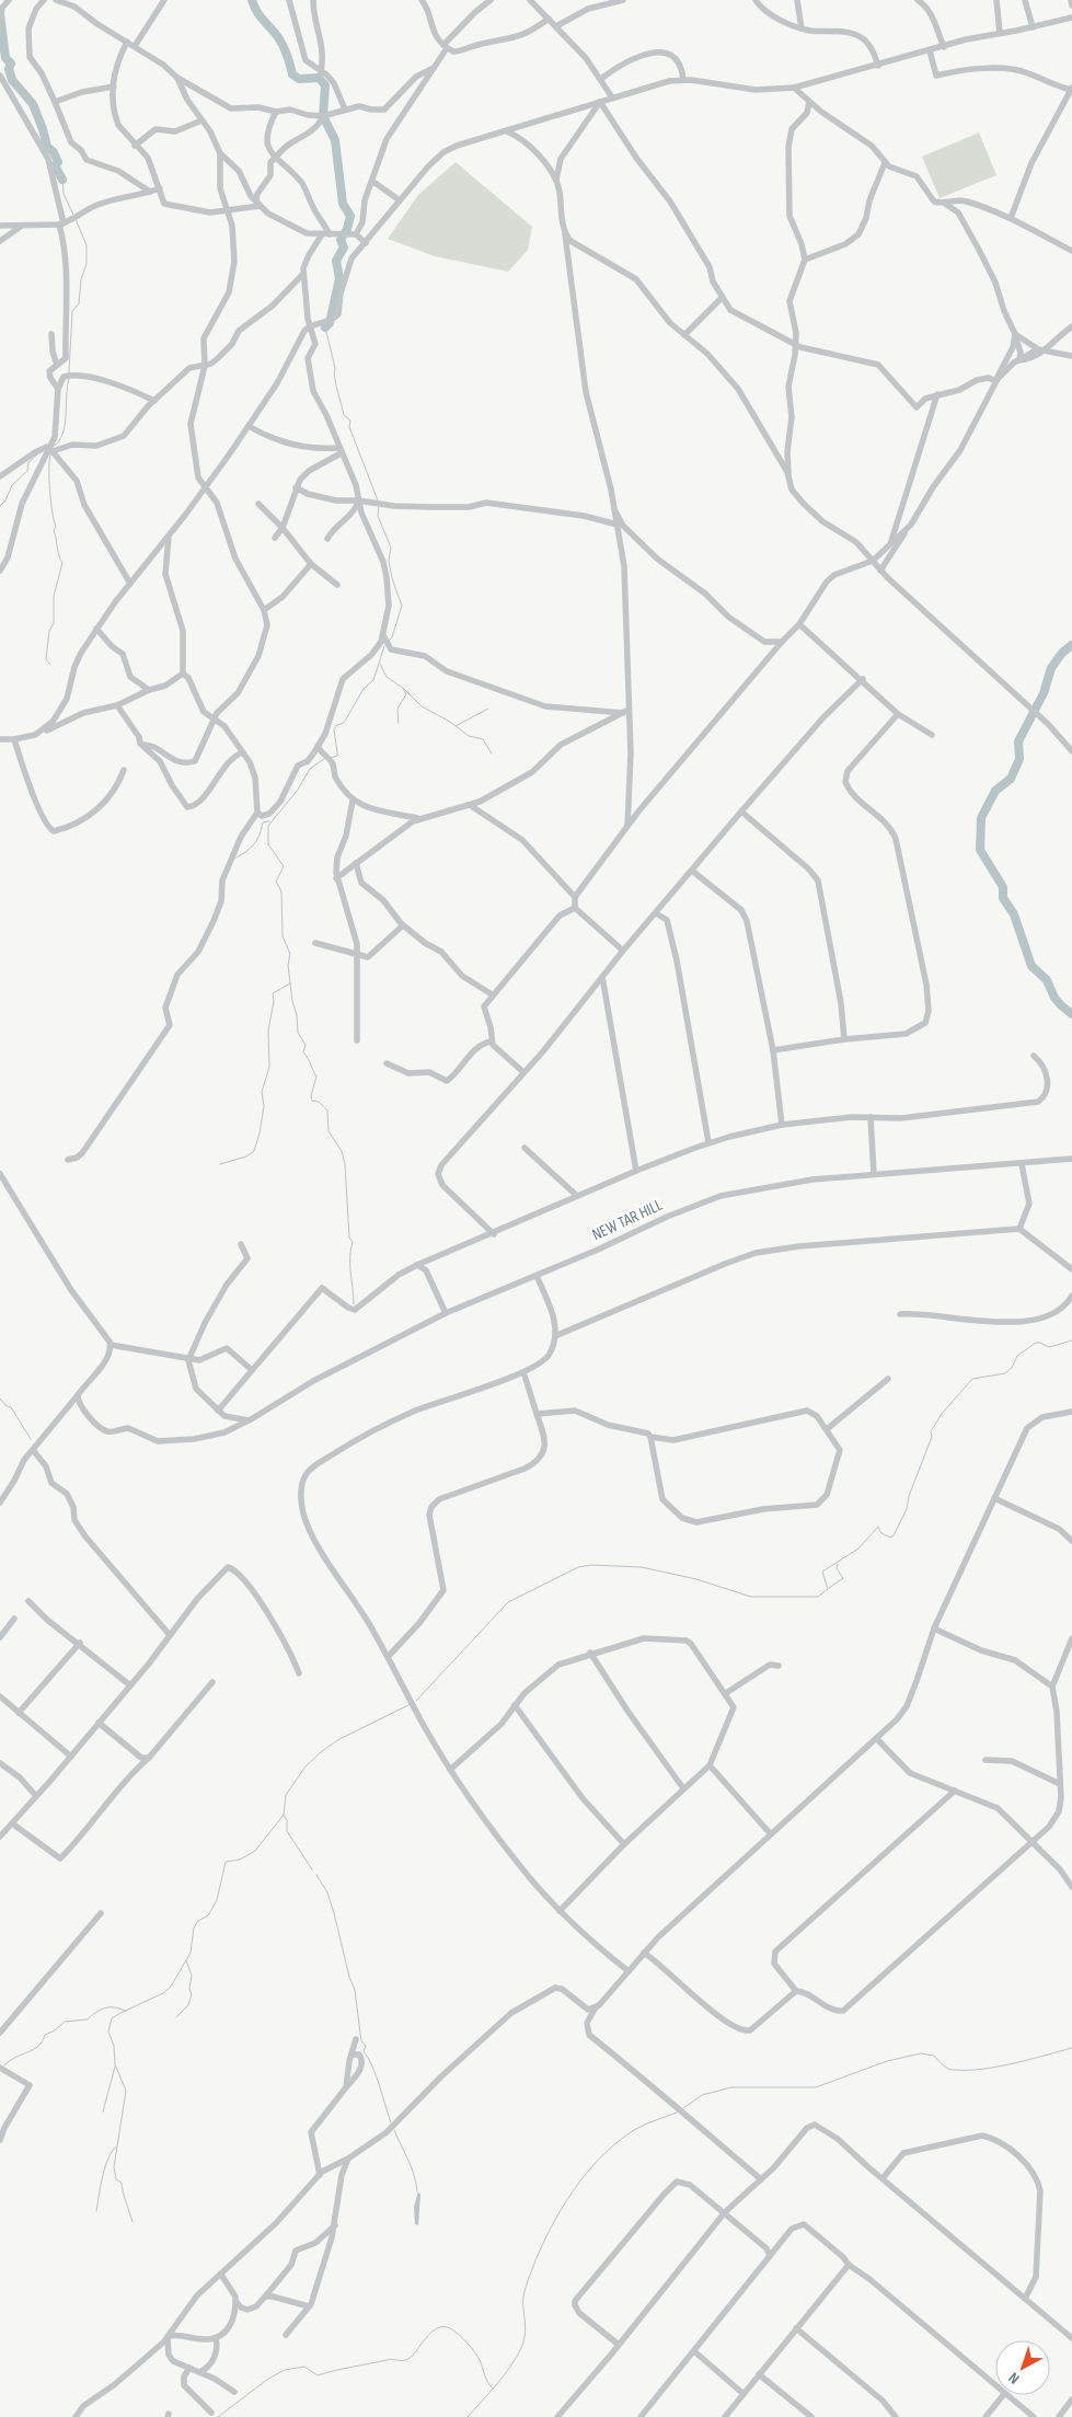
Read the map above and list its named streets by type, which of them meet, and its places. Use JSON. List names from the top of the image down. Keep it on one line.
{"streets":{"street":["NEW TAR HILL"]},"north":"bottom left"}
